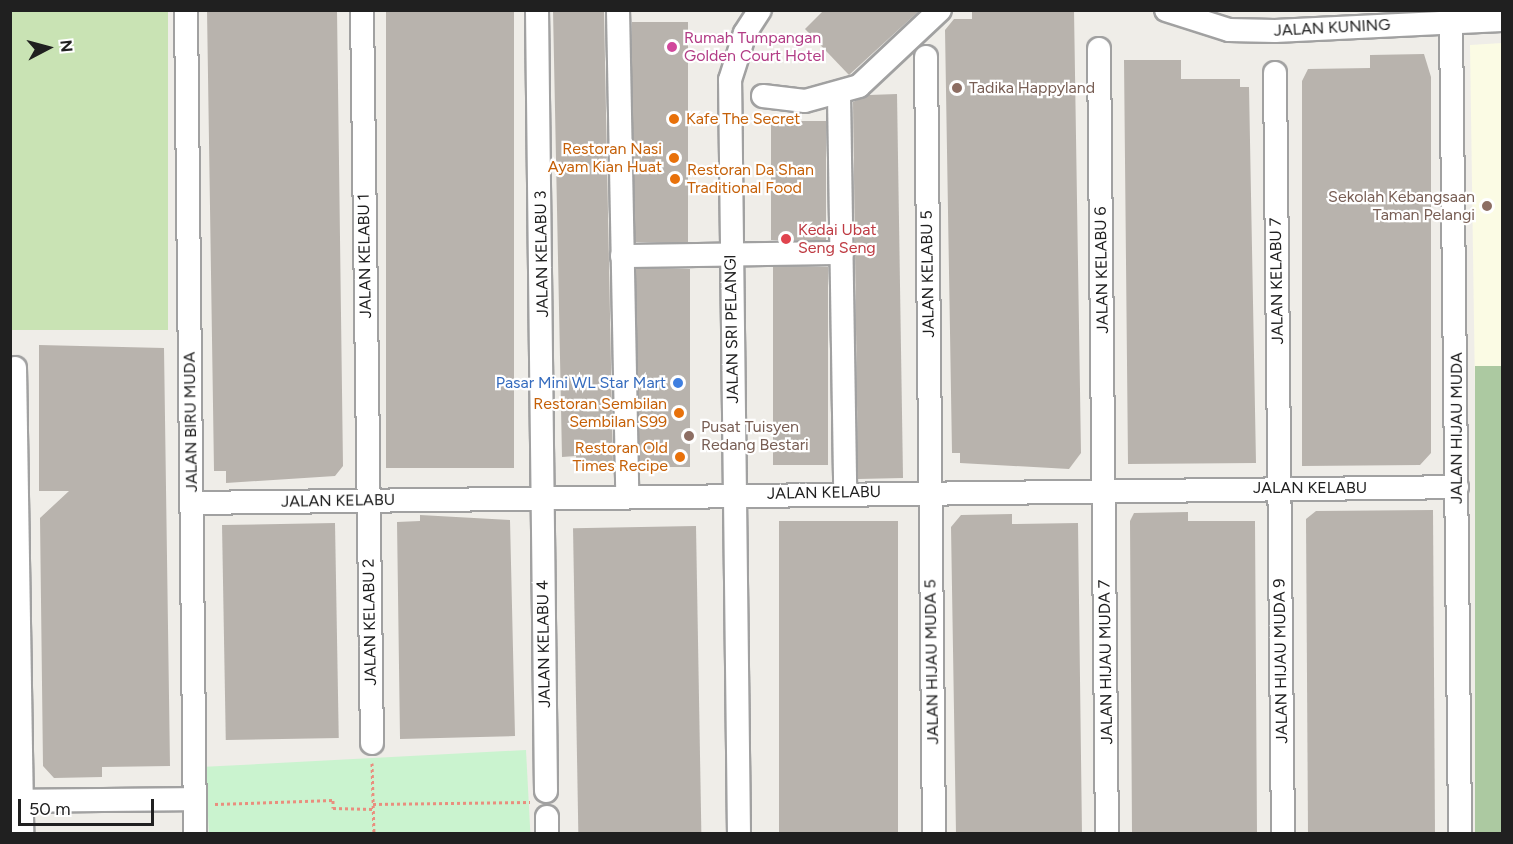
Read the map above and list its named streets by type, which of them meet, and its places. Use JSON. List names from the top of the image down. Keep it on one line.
{"streets":{"street":["JALAN KUNING","JALAN KELABU 3","JALAN KELABU 1","JALAN KELABU 6","JALAN KELABU 5","JALAN KELABU 7","JALAN SRI PELANGI","JALAN BIRU MUDA","JALAN HIJAU MUDA","JALAN KELABU","JALAN KELABU 2","JALAN KELABU 4","JALAN HIJAU MUDA 9","JALAN HIJAU MUDA 5","JALAN HIJAU MUDA 7"]},"crossings":[["JALAN KUNING","JALAN HIJAU MUDA"],["JALAN KELABU 3","JALAN KELABU"],["JALAN KELABU 3","JALAN KELABU 4"],["JALAN KELABU 1","JALAN KELABU"],["JALAN KELABU 1","JALAN KELABU 2"],["JALAN KELABU 6","JALAN KELABU"],["JALAN KELABU 6","JALAN HIJAU MUDA 7"],["JALAN KELABU 5","JALAN KELABU"],["JALAN KELABU 5","JALAN HIJAU MUDA 5"],["JALAN KELABU 7","JALAN KELABU"],["JALAN KELABU 7","JALAN HIJAU MUDA 9"],["JALAN SRI PELANGI","JALAN KELABU"],["JALAN BIRU MUDA","JALAN KELABU"],["JALAN HIJAU MUDA","JALAN KELABU"],["JALAN KELABU","JALAN KELABU 2"],["JALAN KELABU","JALAN KELABU 4"],["JALAN KELABU","JALAN HIJAU MUDA 9"],["JALAN KELABU","JALAN HIJAU MUDA 5"],["JALAN KELABU","JALAN HIJAU MUDA 7"]],"places":["Rumah Tumpangan Golden Court Hotel","Tadika Happyland","Kafe The Secret","Restoran Nasi Ayam Kian Huat","Restoran Da Shan Traditional Food","Sekolah Kebangsaan Taman Pelangi","Kedai Ubat Seng Seng","Pasar Mini WL Star Mart","Restoran Sembilan Sembilan S99","Pusat Tuisyen Redang Bestari","Restoran Old Times Recipe"],"scale_bar":"50 m","north":"right"}
